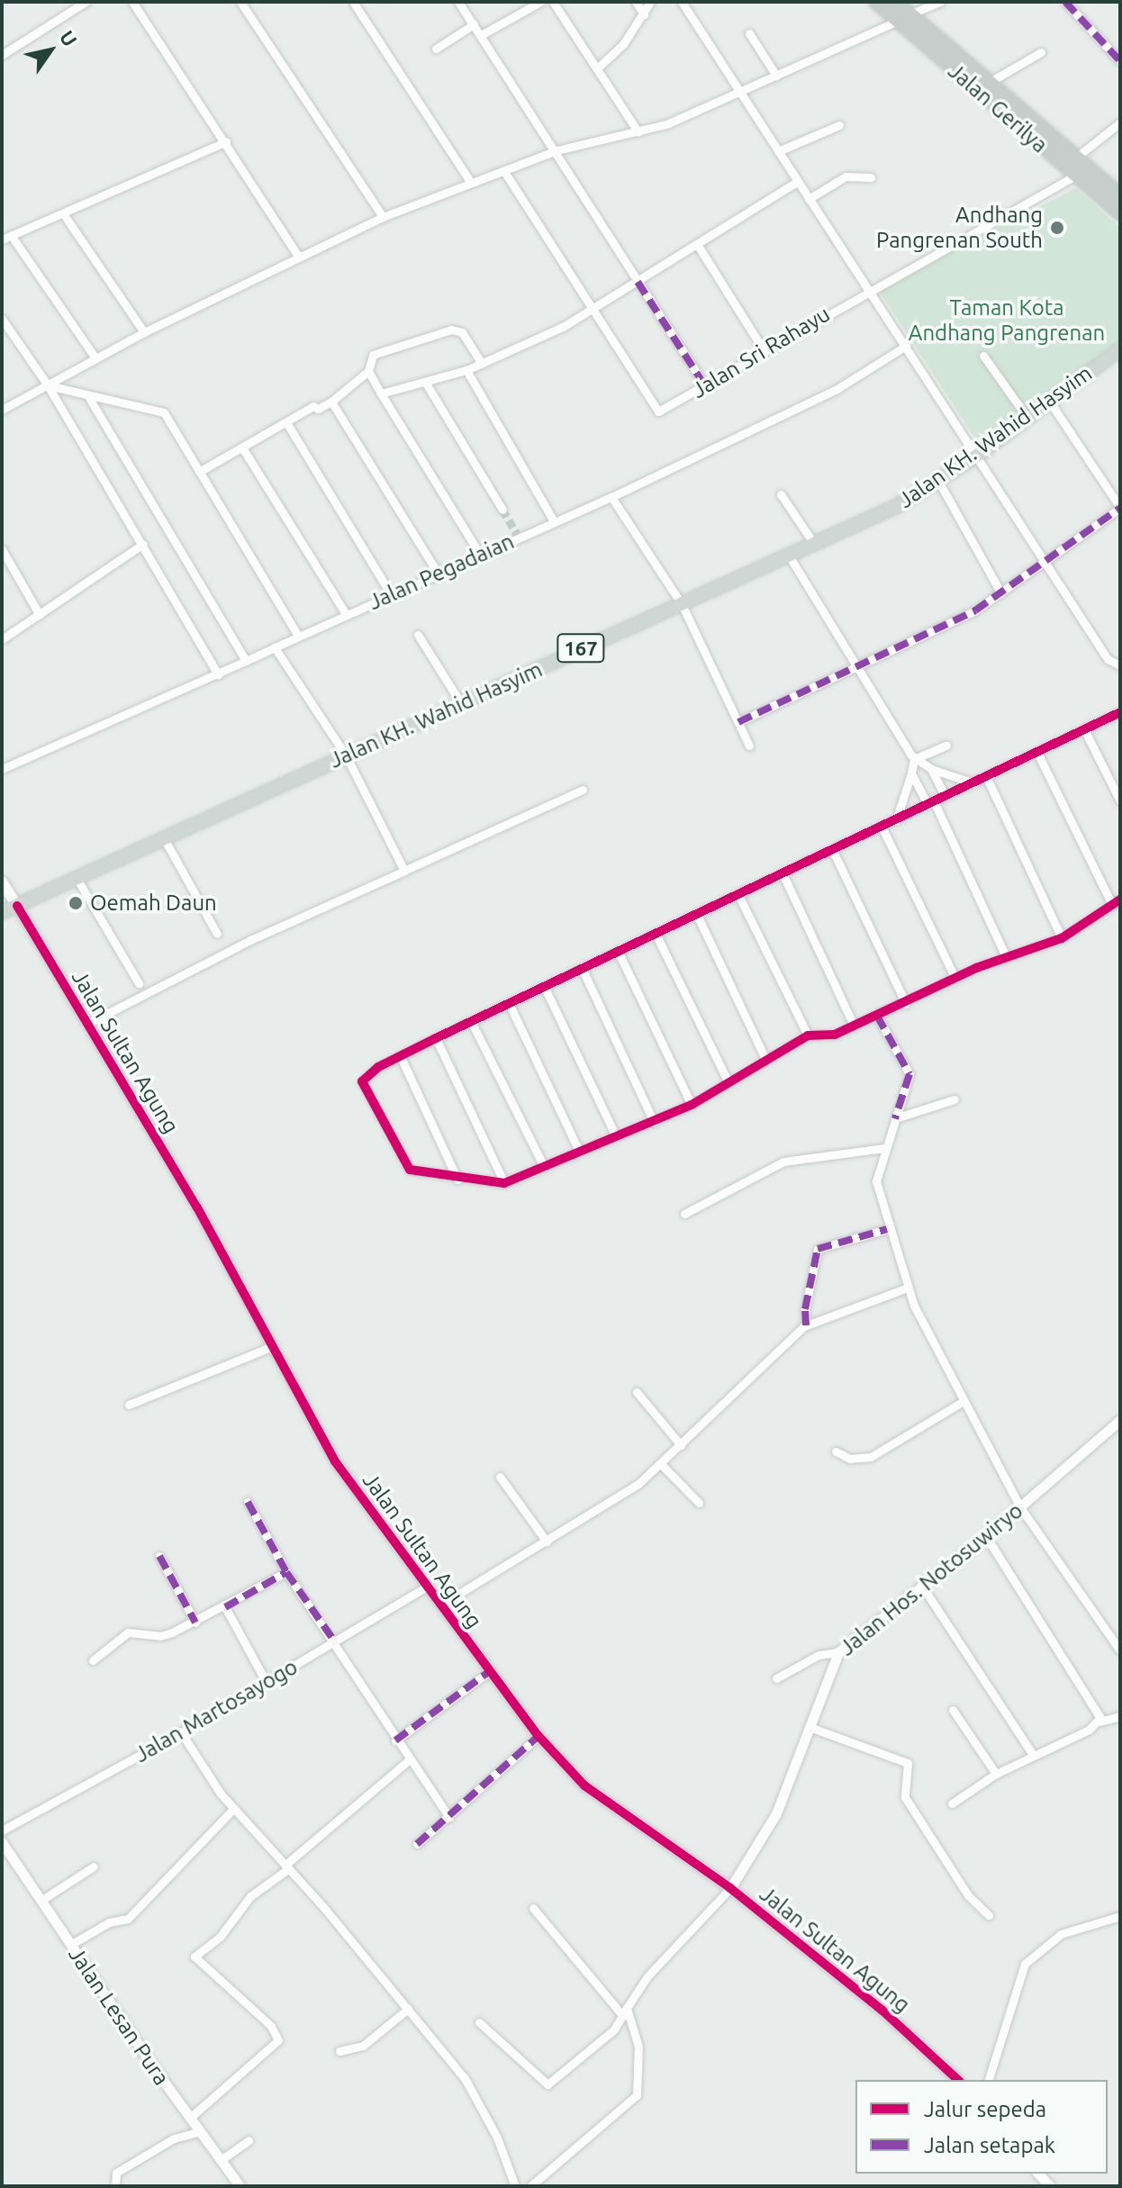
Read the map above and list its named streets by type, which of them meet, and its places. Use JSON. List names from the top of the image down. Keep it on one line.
{"streets":{"highway":["Jalan Gerilya"],"main road":["Jalan KH. Wahid Hasyim","167"],"street":["Jalan Sri Rahayu","Jalan Pegadaian","Jalan Sultan Agung","Jalan Hos. Notosuwiryo","Jalan Martosayogo","Jalan Lesan Pura"]},"crossings":[["Jalan Gerilya","Jalan Sri Rahayu"],["Jalan KH. Wahid Hasyim","Jalan Sultan Agung"],["Jalan Sultan Agung","Jalan Hos. Notosuwiryo"],["Jalan Sultan Agung","Jalan Martosayogo"]],"parks":["Taman Kota Andhang Pangrenan"],"places":["Andhang Pangrenan South","Oemah Daun"],"legend":["Jalur sepeda","Jalan setapak"],"north":"top right"}
